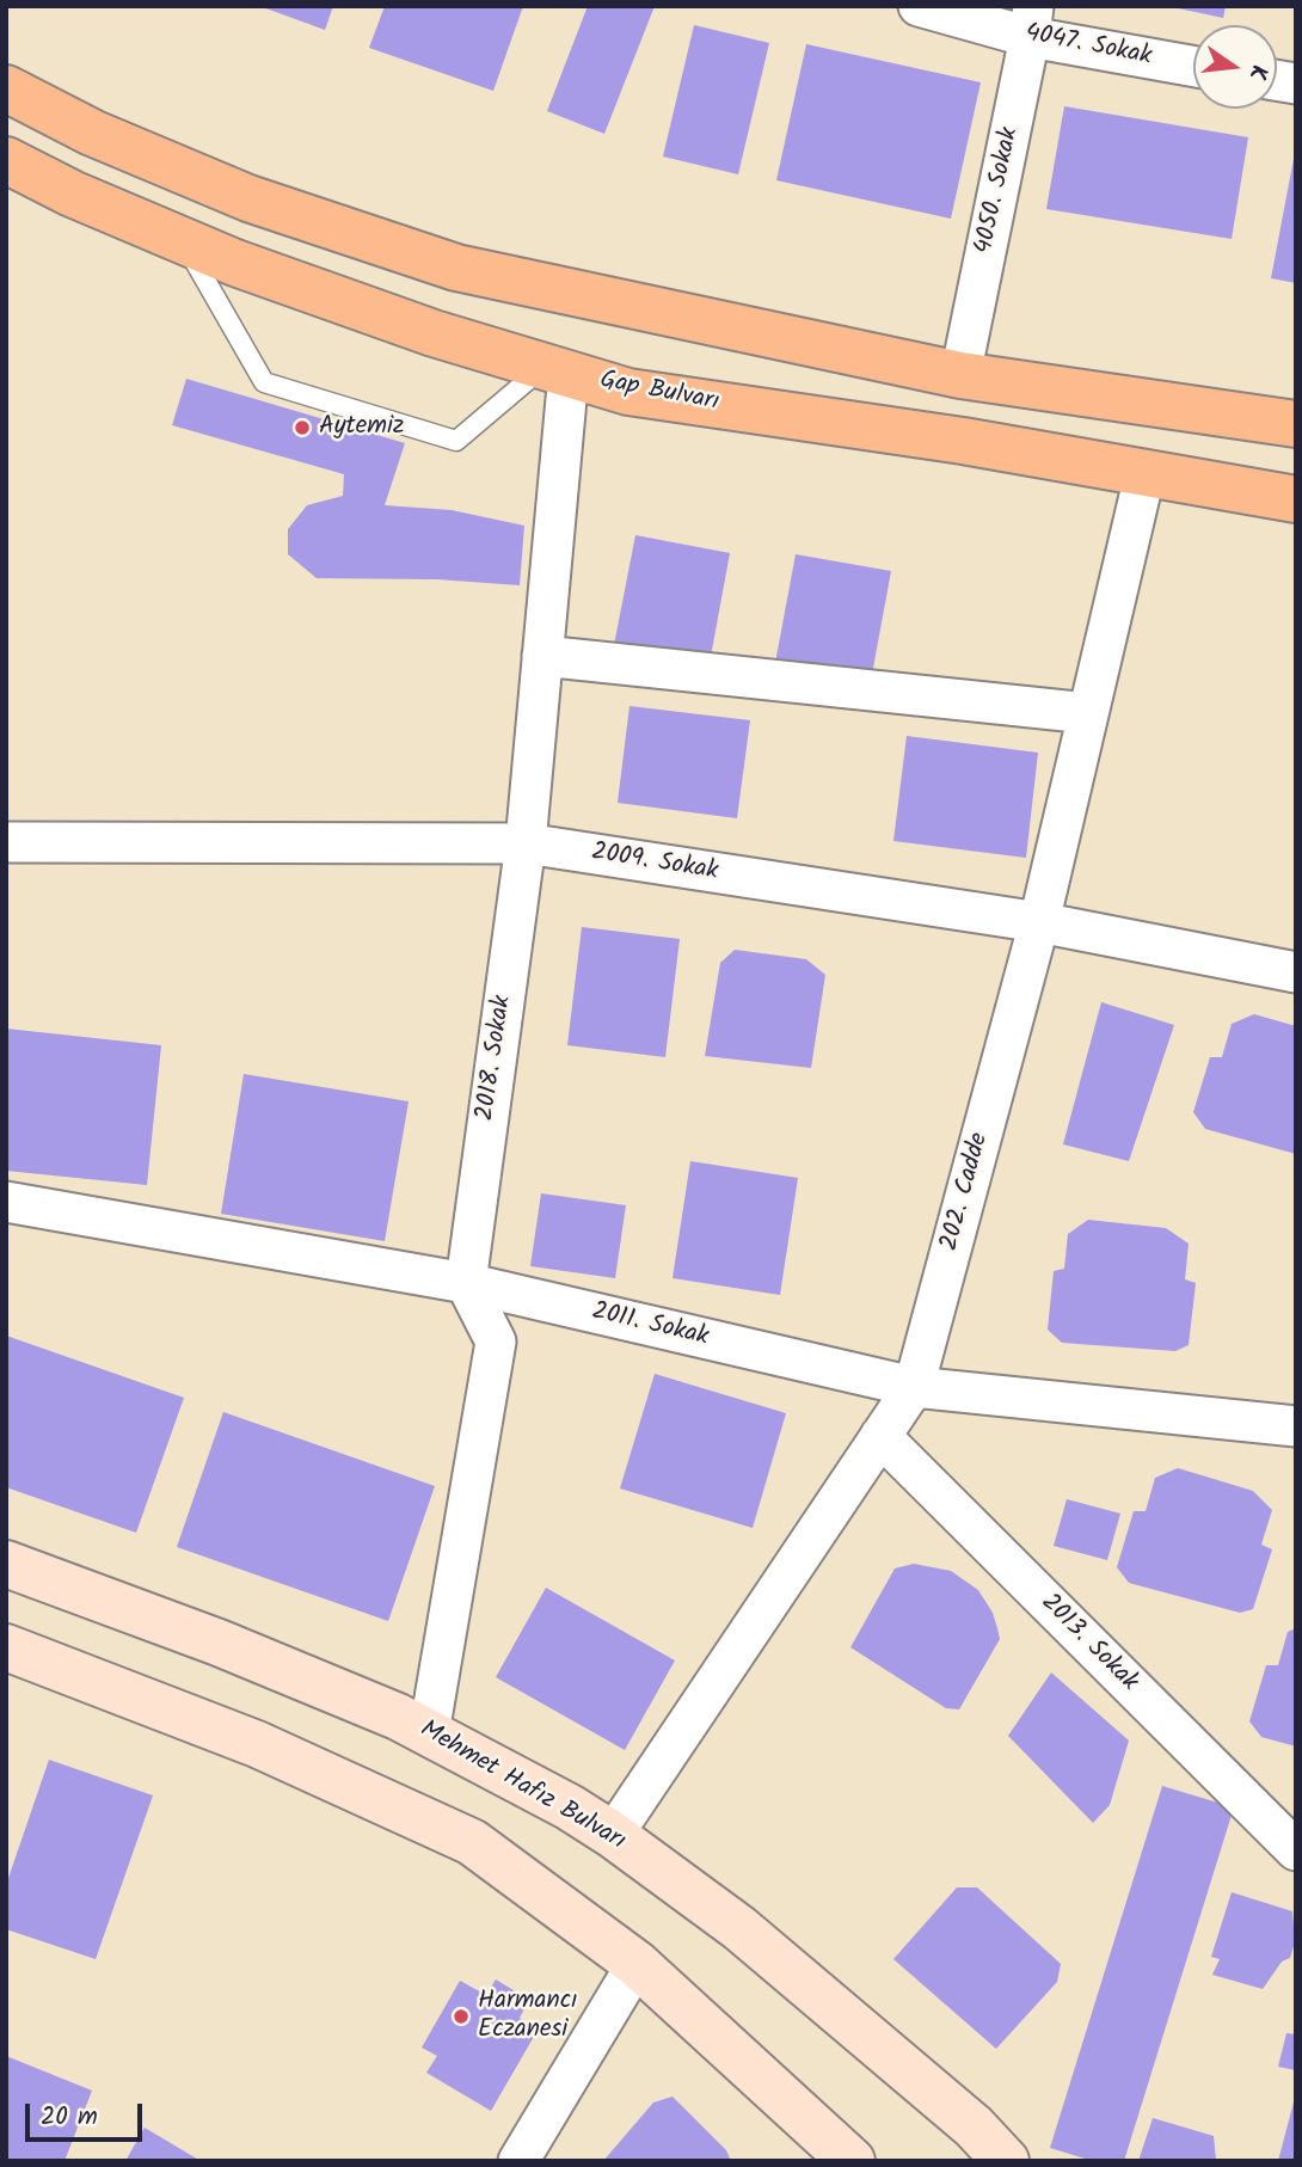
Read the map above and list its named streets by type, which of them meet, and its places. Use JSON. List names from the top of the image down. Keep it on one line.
{"streets":{"highway":["Gap Bulvarı"],"main road":["Mehmet Hafız Bulvarı"],"street":["4047. Sokak","4050. Sokak","2009. Sokak","2018. Sokak","202. Cadde","2011. Sokak","2013. Sokak"]},"crossings":[["4047. Sokak","4050. Sokak"],["Gap Bulvarı","2018. Sokak"],["Gap Bulvarı","202. Cadde"],["2009. Sokak","2018. Sokak"],["2009. Sokak","202. Cadde"],["2018. Sokak","2011. Sokak"],["202. Cadde","2011. Sokak"],["202. Cadde","2013. Sokak"],["202. Cadde","Mehmet Hafız Bulvarı"]],"places":["Aytemiz","Harmancı Eczanesi"],"scale_bar":"20 m","north":"right"}
